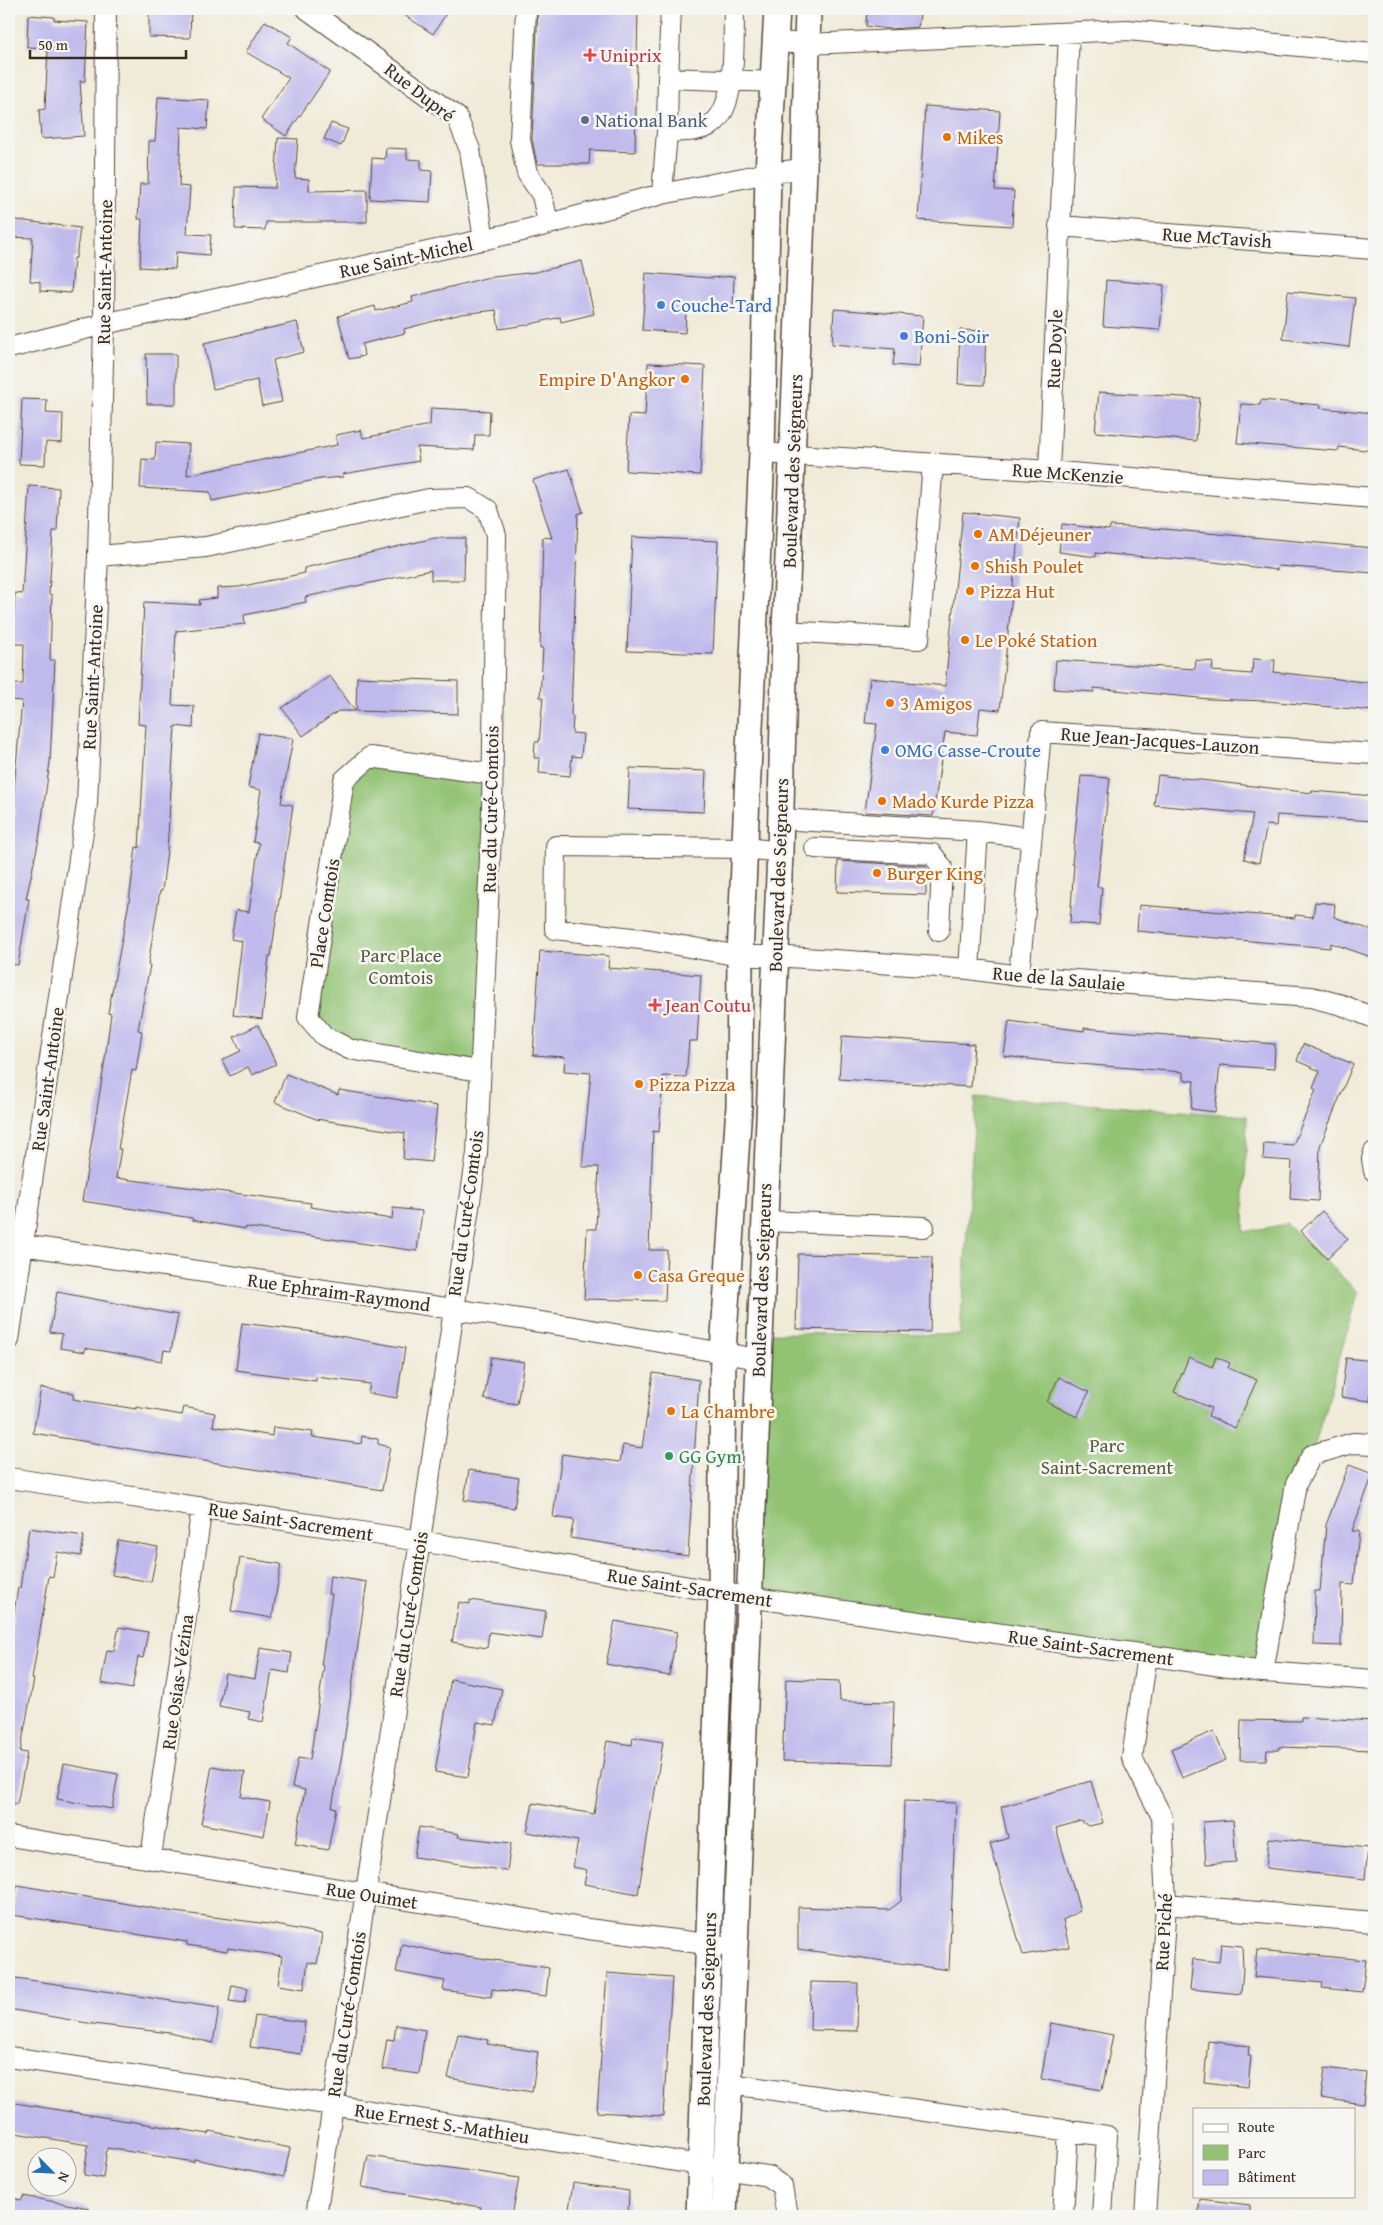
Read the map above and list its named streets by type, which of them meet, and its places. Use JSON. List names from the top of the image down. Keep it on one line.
{"streets":{"main road":["Boulevard des Seigneurs"],"street":["Rue Dupré","Rue McTavish","Rue Saint-Michel","Rue Saint-Antoine","Rue Doyle","Rue McKenzie","Rue Jean-Jacques-Lauzon","Rue du Curé-Comtois","Place Comtois","Rue de la Saulaie","Rue Ephraim-Raymond","Rue Saint-Sacrement","Rue Osias-Vézina","Rue Ouimet","Rue Piché","Rue Ernest S.-Mathieu"]},"crossings":[["Rue Dupré","Rue Saint-Michel"],["Rue McTavish","Rue Doyle"],["Rue Saint-Michel","Rue Saint-Antoine"],["Rue Saint-Michel","Boulevard des Seigneurs"],["Rue Saint-Antoine","Rue du Curé-Comtois"],["Rue Saint-Antoine","Rue Ephraim-Raymond"],["Rue Doyle","Rue McKenzie"],["Boulevard des Seigneurs","Rue McKenzie"],["Boulevard des Seigneurs","Rue de la Saulaie"],["Boulevard des Seigneurs","Rue Ephraim-Raymond"],["Boulevard des Seigneurs","Rue Saint-Sacrement"],["Boulevard des Seigneurs","Rue Ouimet"],["Boulevard des Seigneurs","Rue Ernest S.-Mathieu"],["Rue Jean-Jacques-Lauzon","Rue de la Saulaie"],["Rue du Curé-Comtois","Place Comtois"],["Rue du Curé-Comtois","Rue Ephraim-Raymond"],["Rue du Curé-Comtois","Rue Saint-Sacrement"],["Rue du Curé-Comtois","Rue Ouimet"],["Rue du Curé-Comtois","Rue Ernest S.-Mathieu"],["Rue Saint-Sacrement","Rue Osias-Vézina"],["Rue Saint-Sacrement","Rue Piché"],["Rue Osias-Vézina","Rue Ouimet"]],"parks":["Parc Place Comtois","Parc Saint-Sacrement"],"places":{"health":["Uniprix","Jean Coutu"],"other":["National Bank","Mikes","Couche-Tard","Boni-Soir","Empire D'Angkor","AM Déjeuner","Shish Poulet","Pizza Hut","Le Poké Station","3 Amigos","OMG Casse-Croute","Mado Kurde Pizza","Burger King","Pizza Pizza","Casa Greque","La Chambre","GG Gym"]},"legend":["Route","Parc","Bâtiment"],"scale_bar":"50 m","north":"bottom right"}
